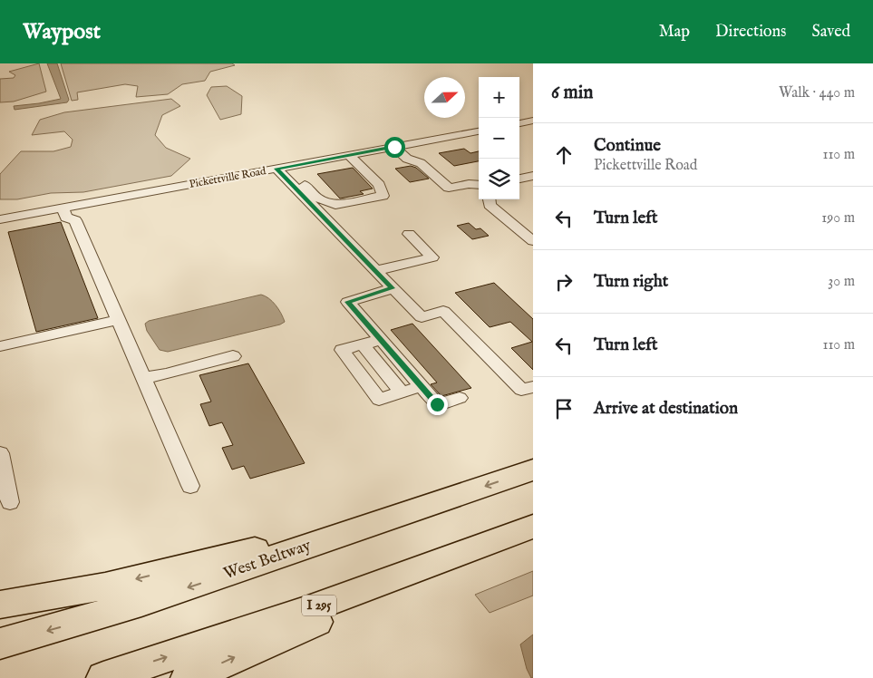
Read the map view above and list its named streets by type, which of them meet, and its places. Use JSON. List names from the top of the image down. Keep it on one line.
{"streets":{"highway":["West Beltway","I 295"],"street":["Pickettville Road"]},"north":"right","page":{"header":"Waypost","nav":["Map","Directions","Saved"],"heading":["6 min","Walk · 440 m"],"map_buttons":["+","−"],"list":[["Continue","Pickettville Road","110 m"],["Turn left","190 m"],["Turn right","30 m"],["Turn left","110 m"],"Arrive at destination"]}}
